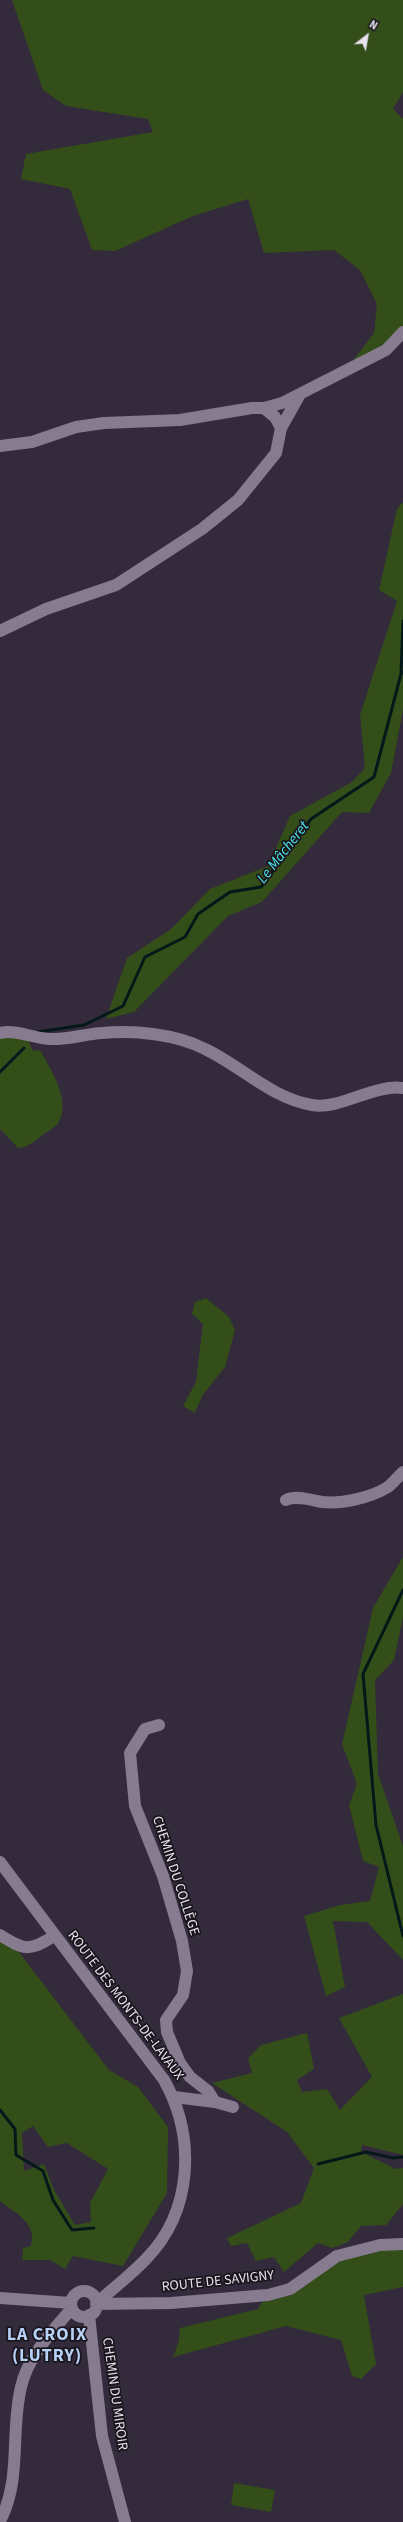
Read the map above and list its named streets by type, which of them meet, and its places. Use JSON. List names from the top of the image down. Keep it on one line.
{"streets":{"street":["CHEMIN DU COLLÈGE","ROUTE DES MONTS-DE-LAVAUX","ROUTE DE SAVIGNY","CHEMIN DU MIROIR"]},"crossings":[["ROUTE DES MONTS-DE-LAVAUX","ROUTE DE SAVIGNY"],["ROUTE DES MONTS-DE-LAVAUX","CHEMIN DU MIROIR"],["ROUTE DE SAVIGNY","CHEMIN DU MIROIR"]],"districts":["LA CROIX (LUTRY)"],"water":["Le Mâcheret"],"north":"top right"}
